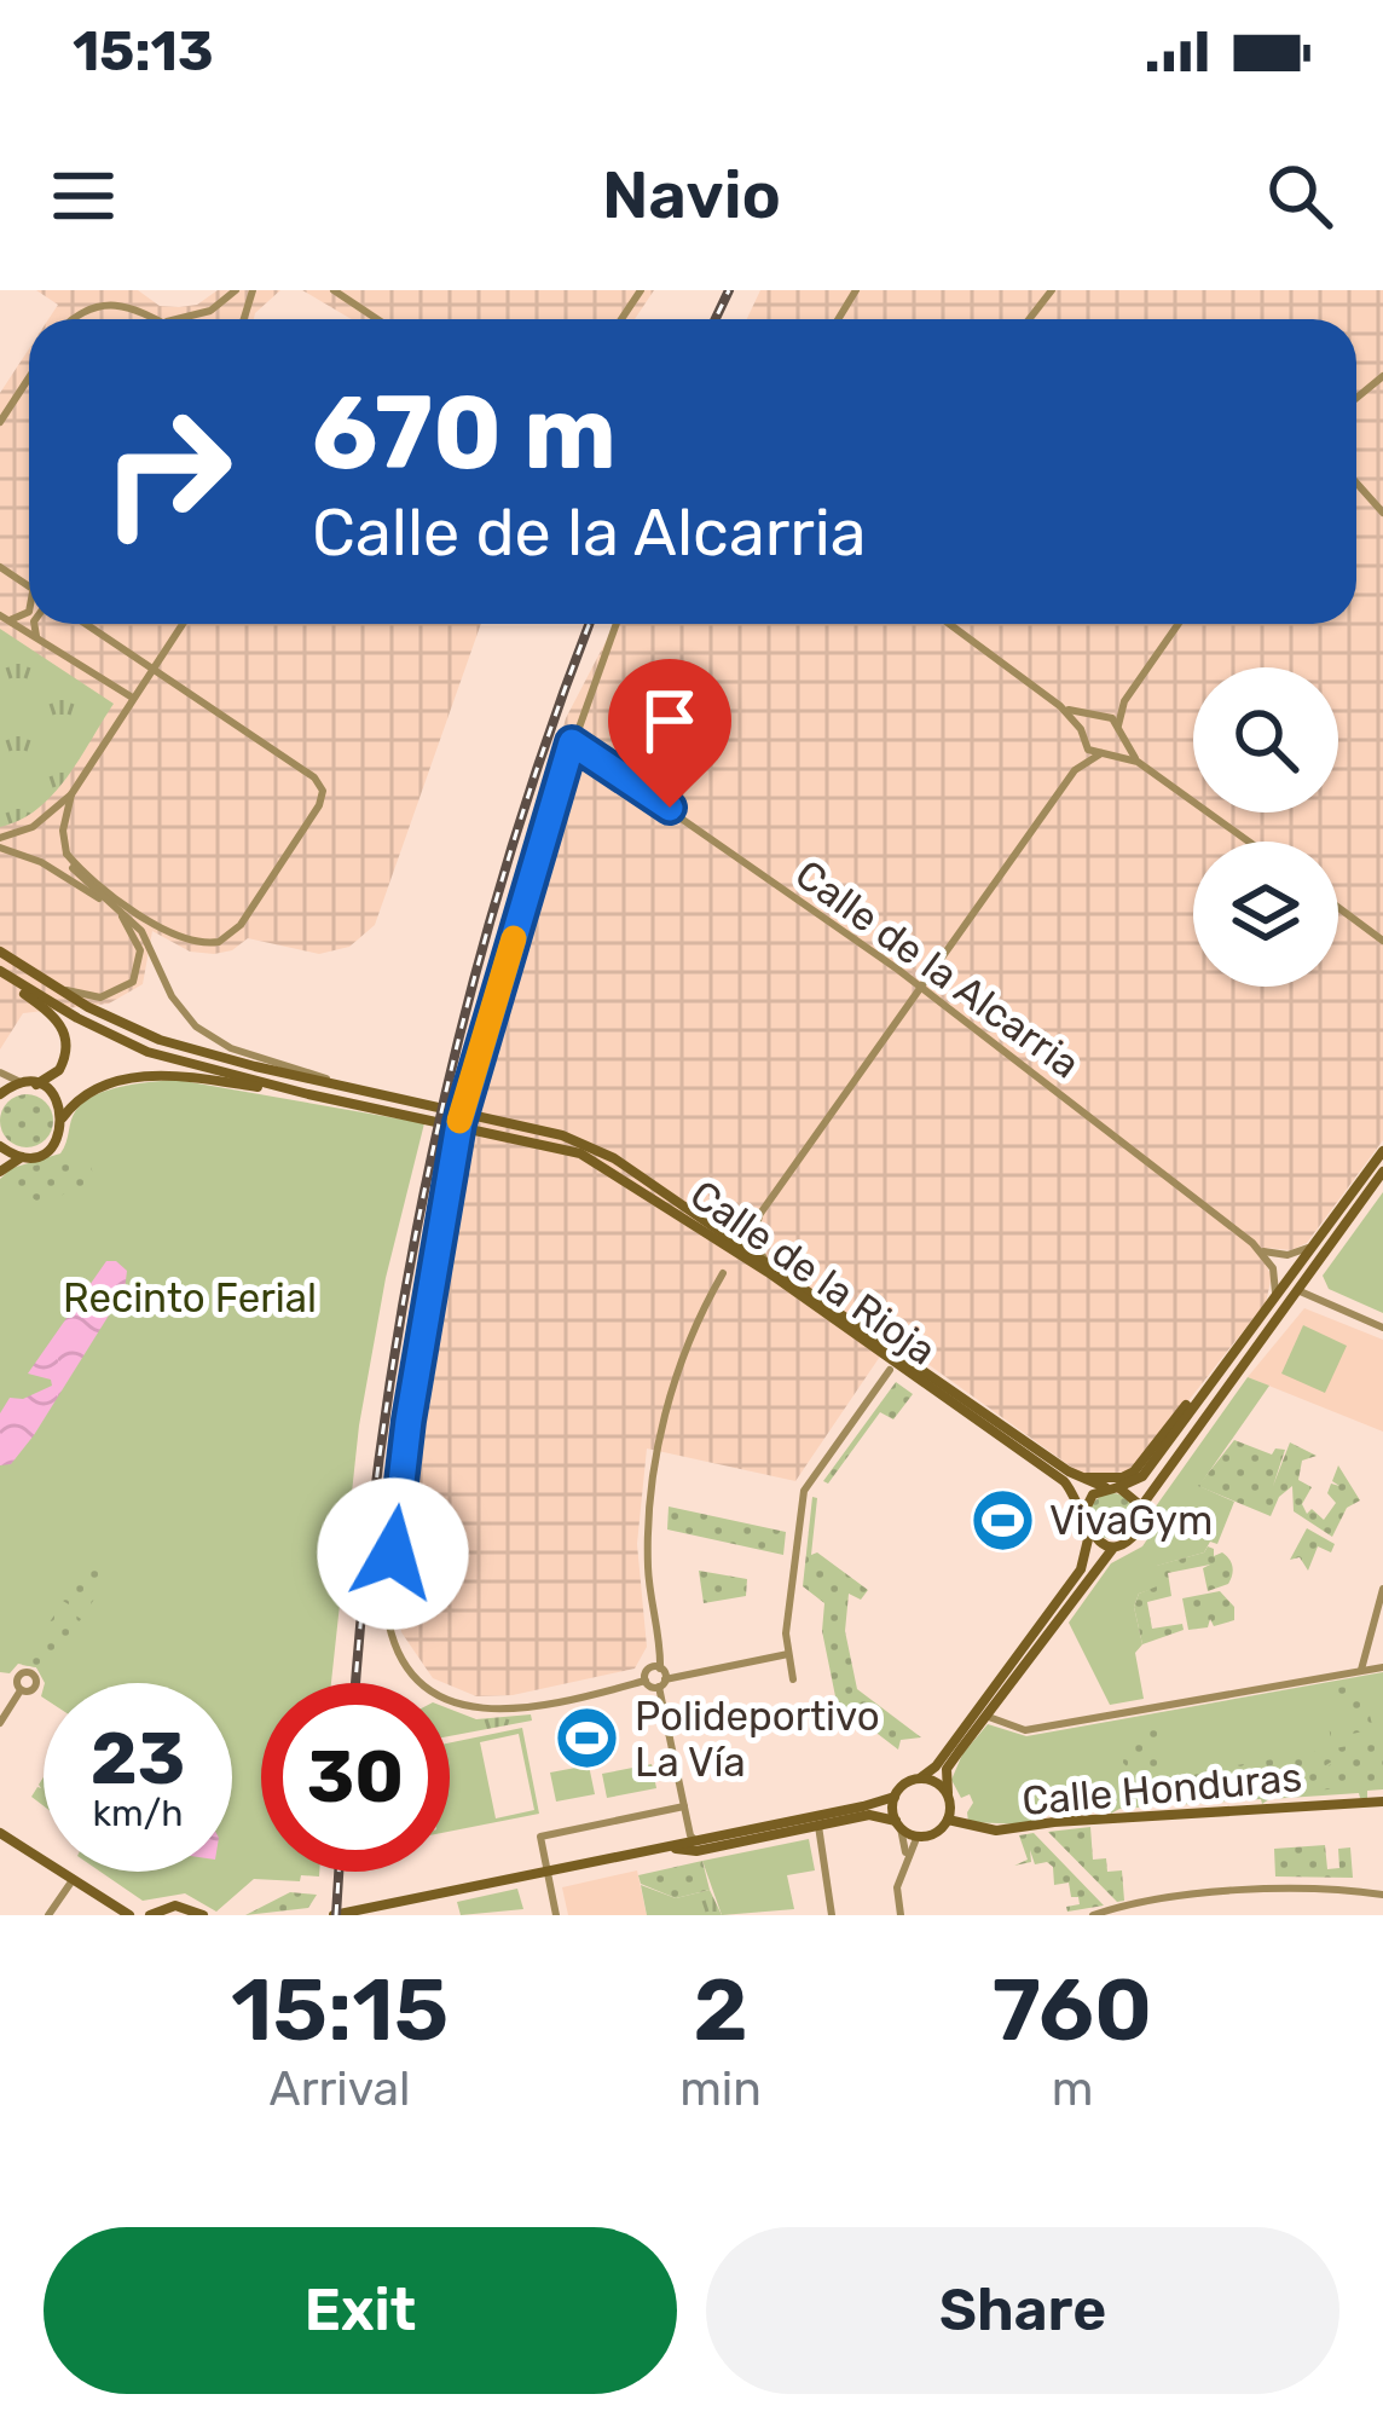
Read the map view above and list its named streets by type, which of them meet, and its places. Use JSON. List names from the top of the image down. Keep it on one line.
{"streets":{"main road":["Calle de la Rioja","Calle Honduras"],"street":["Calle de la Alcarria"]},"parks":["Recinto Ferial"],"places":{"sports":["VivaGym","Polideportivo La Vía"]},"page":{"status":"15:13","header":"Navio","turn":["670 m","Calle de la Alcarria"],"speed":"23 km/h","limit":"30","eta":["15:15","Arrival","2","min","760","m"],"buttons":["Exit","Share"]}}
